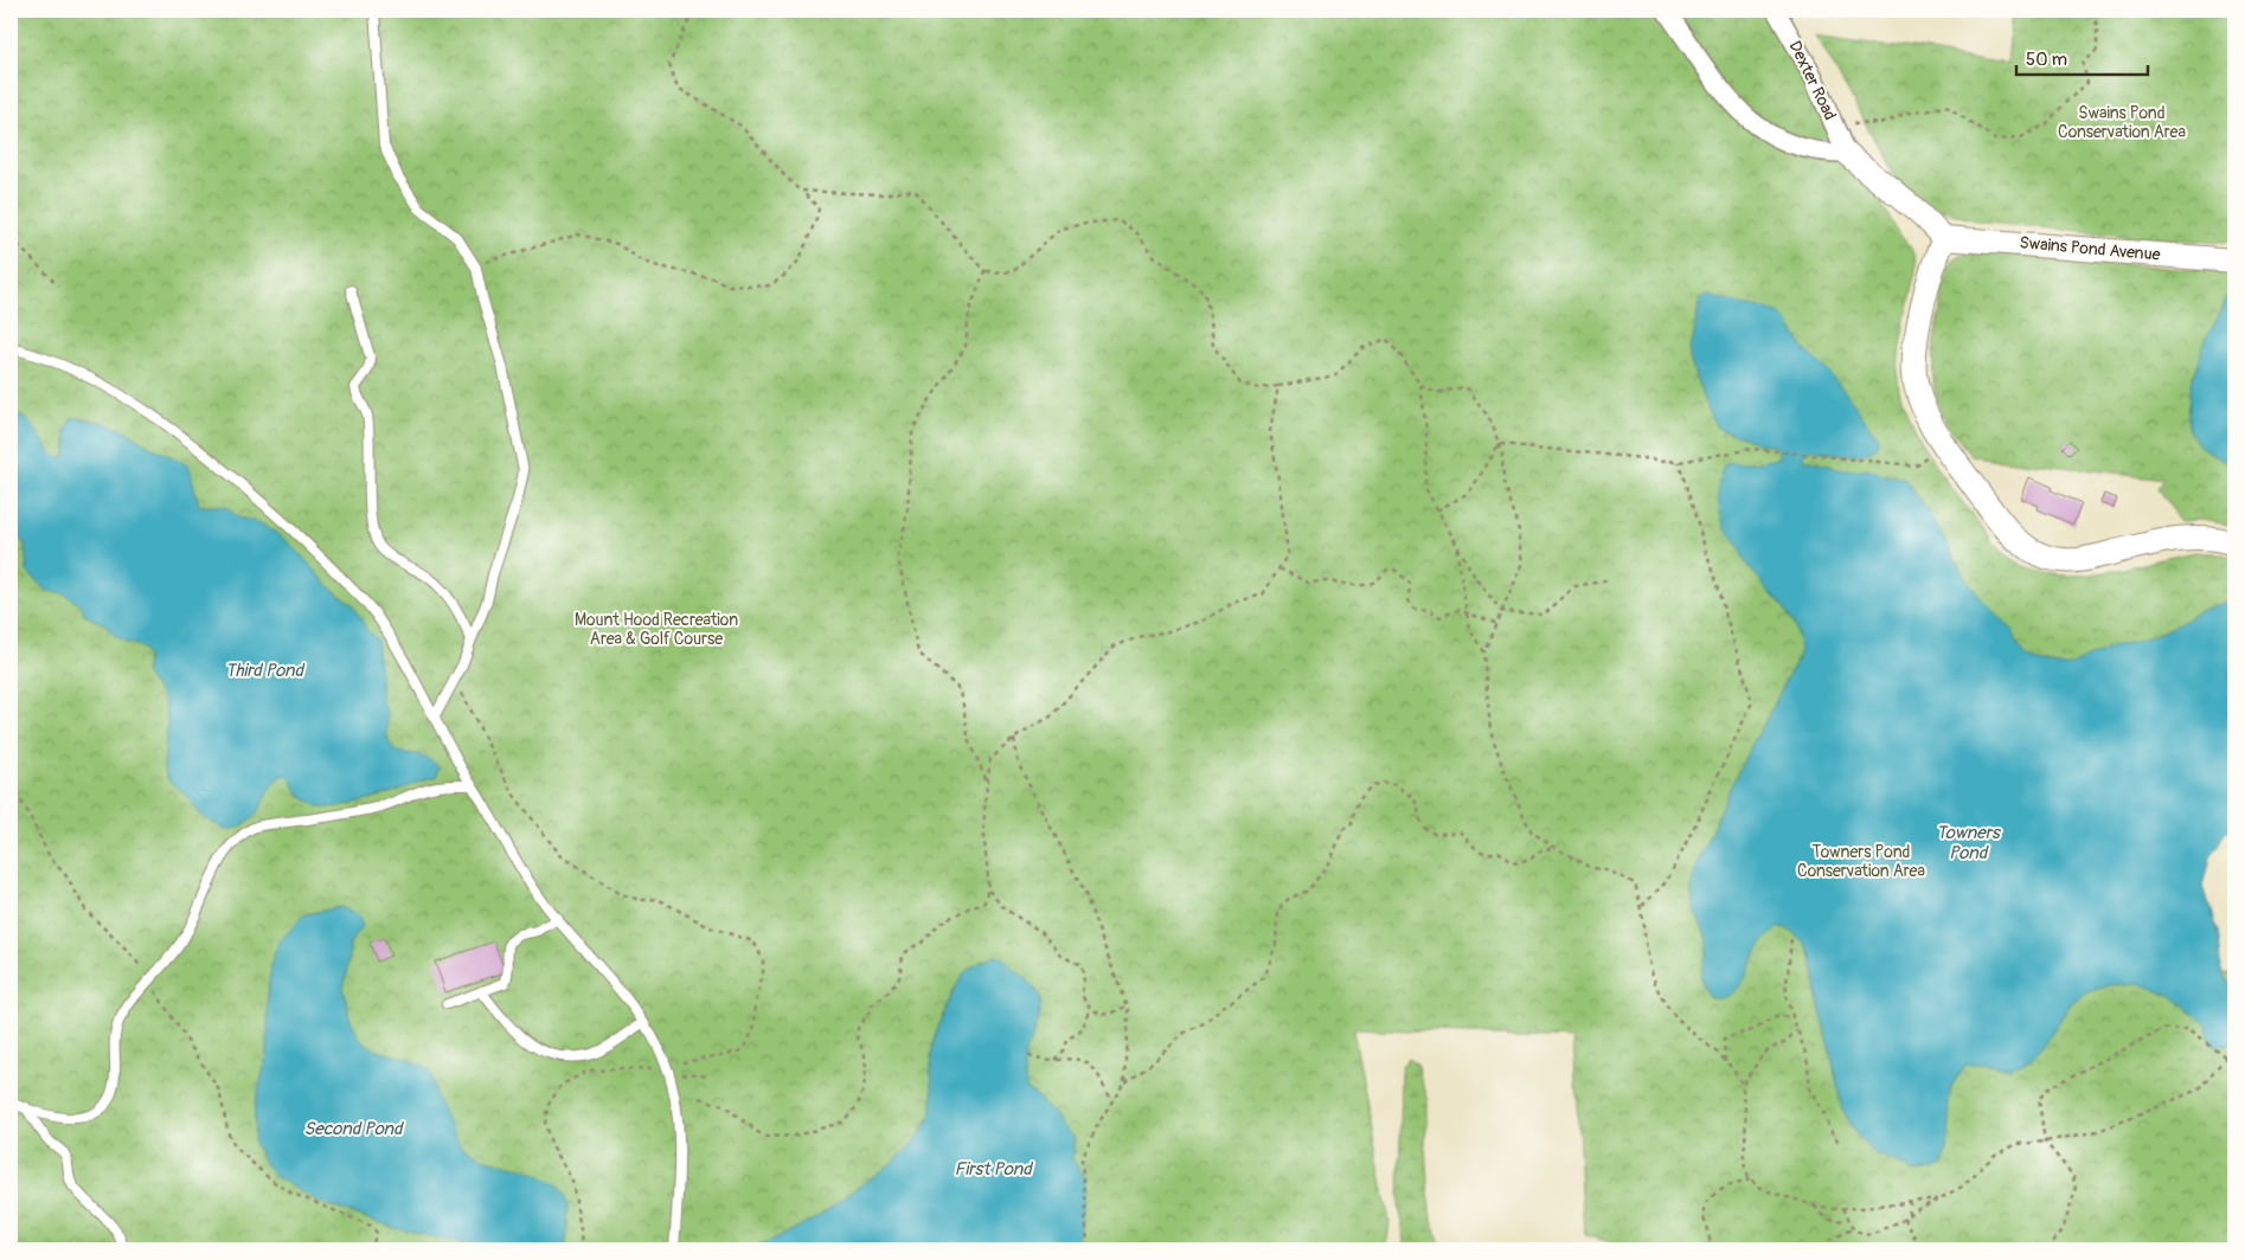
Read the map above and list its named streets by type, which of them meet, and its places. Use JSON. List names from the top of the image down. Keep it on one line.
{"streets":{"street":["Dexter Road","Swains Pond Avenue"]},"water":["Third Pond","Towners Pond","Second Pond","First Pond"],"parks":["Swains Pond Conservation Area","Mount Hood Recreation Area & Golf Course","Towners Pond Conservation Area"],"scale_bar":"50 m"}
